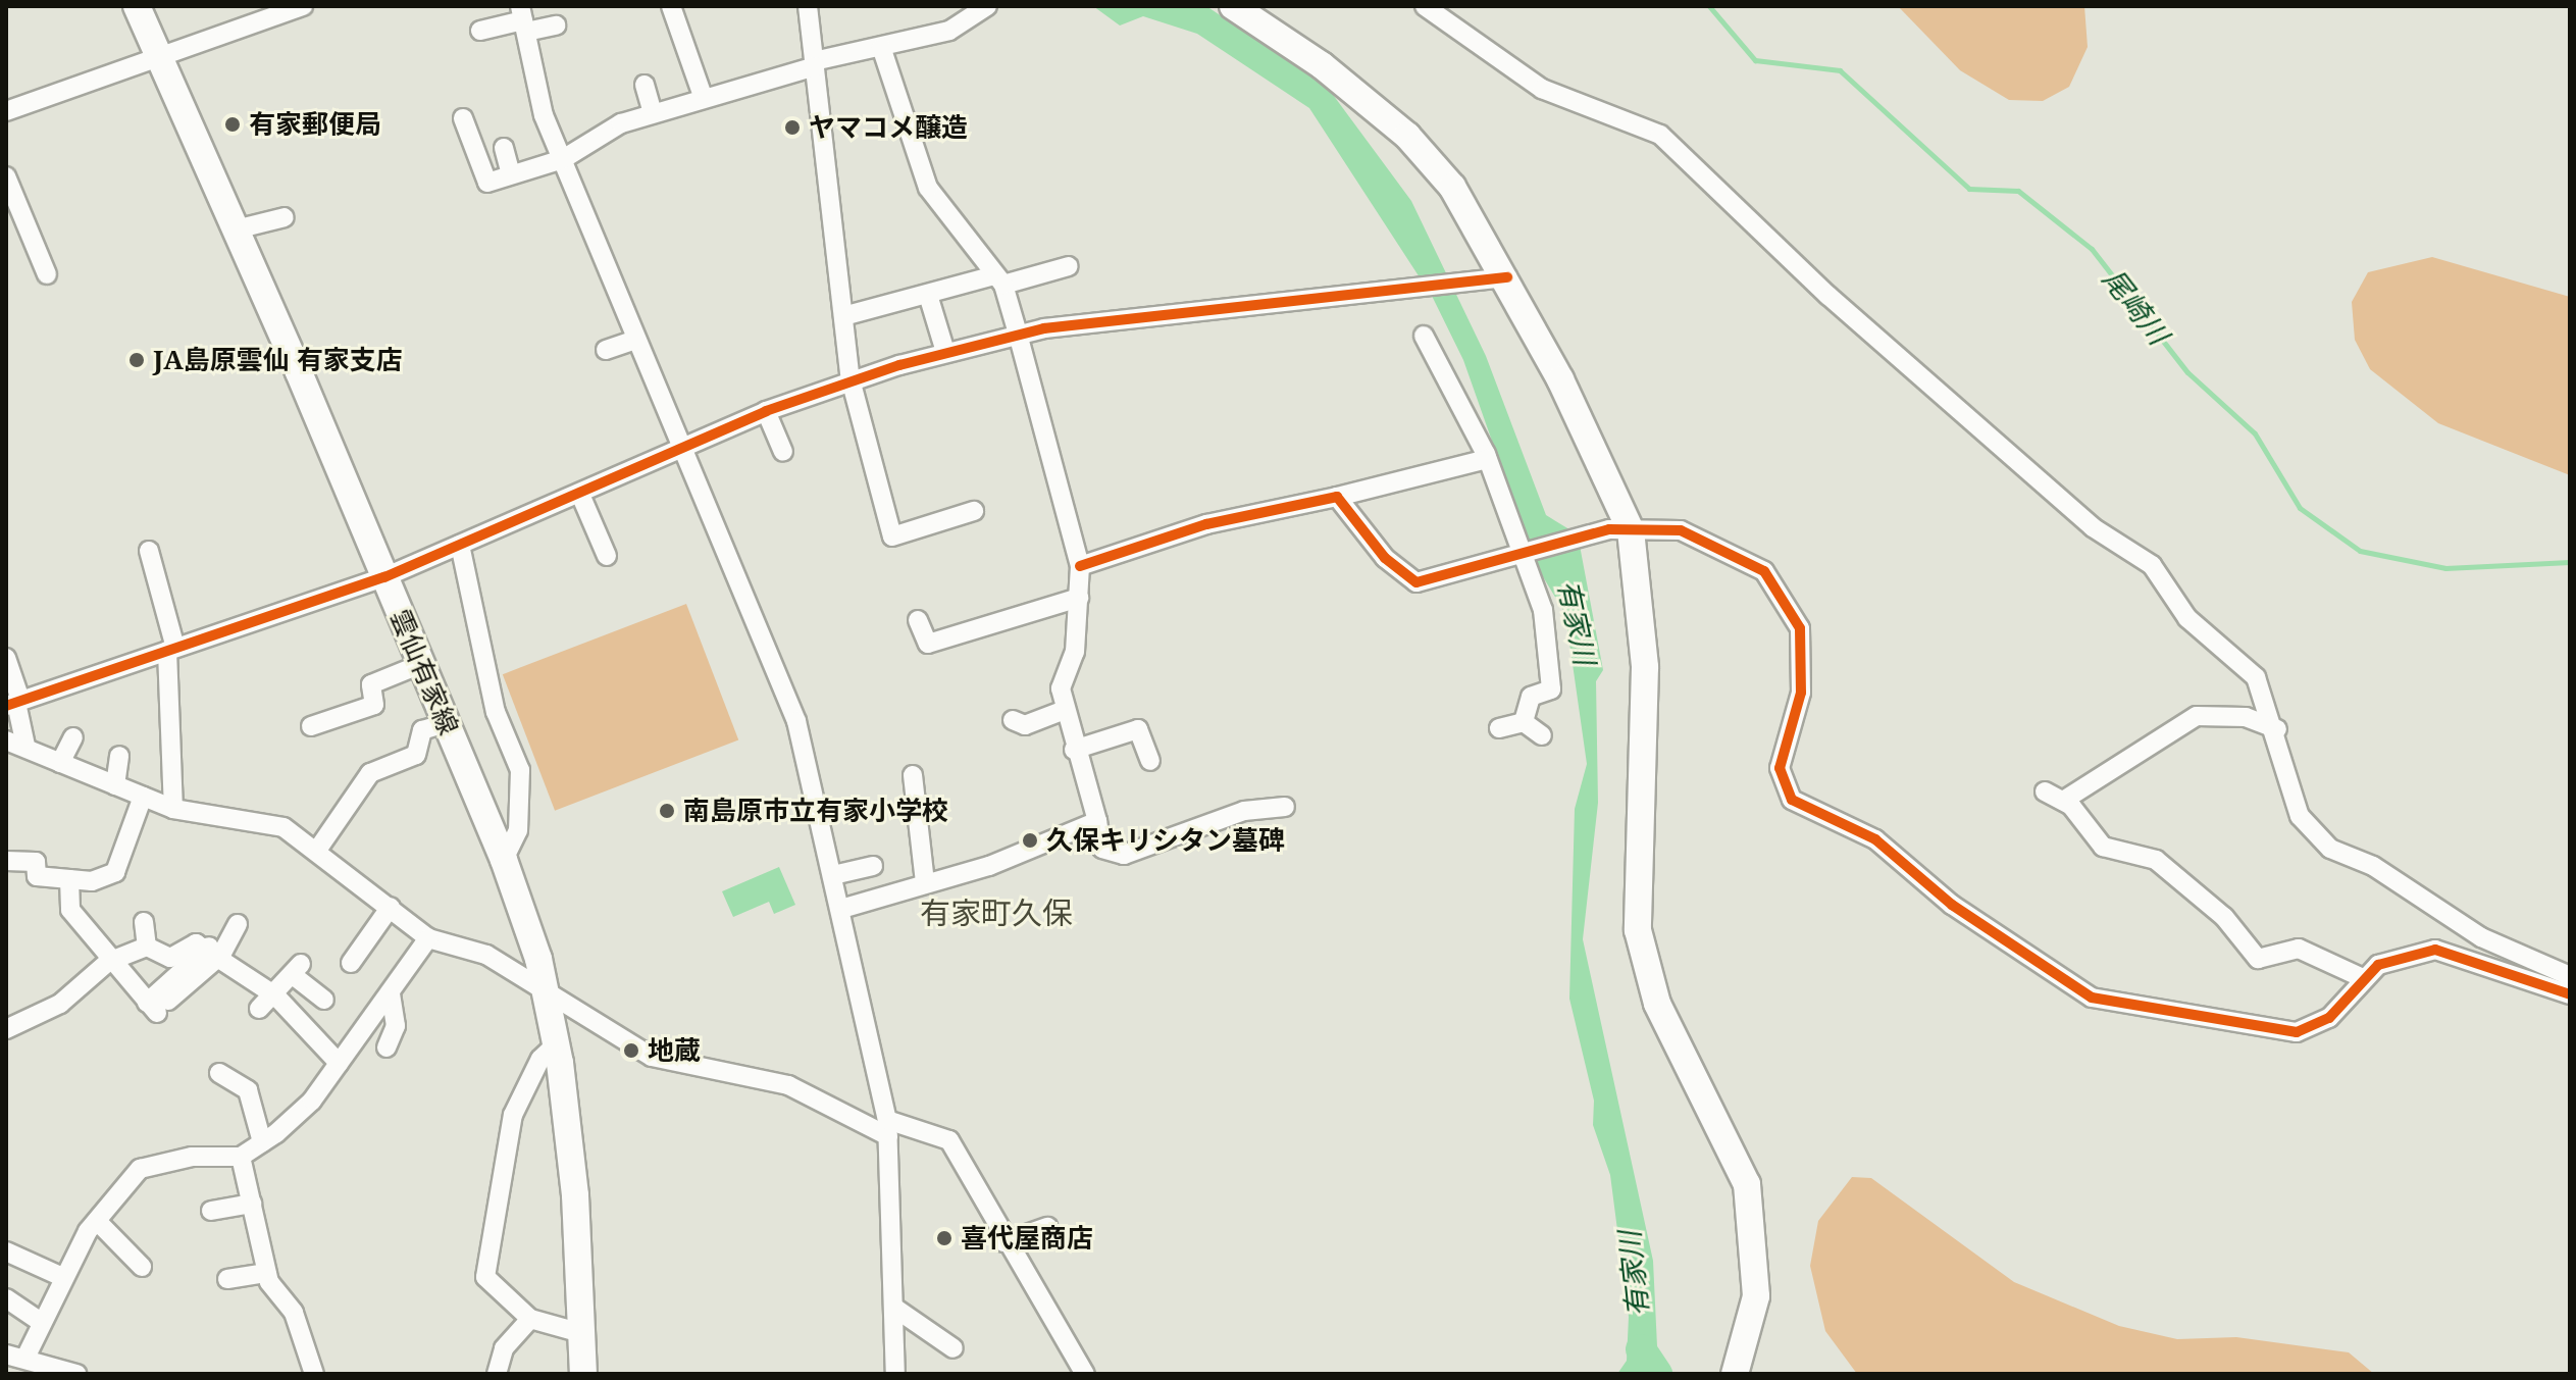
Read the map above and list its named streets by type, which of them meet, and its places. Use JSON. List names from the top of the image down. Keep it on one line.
{"streets":{"street":["雲仙有家線"]},"districts":["有家町久保"],"water":["尾崎川","有家川"],"places":["有家郵便局","ヤマコメ醸造","JA島原雲仙 有家支店","南島原市立有家小学校","久保キリシタン墓碑","地蔵","喜代屋商店"]}
